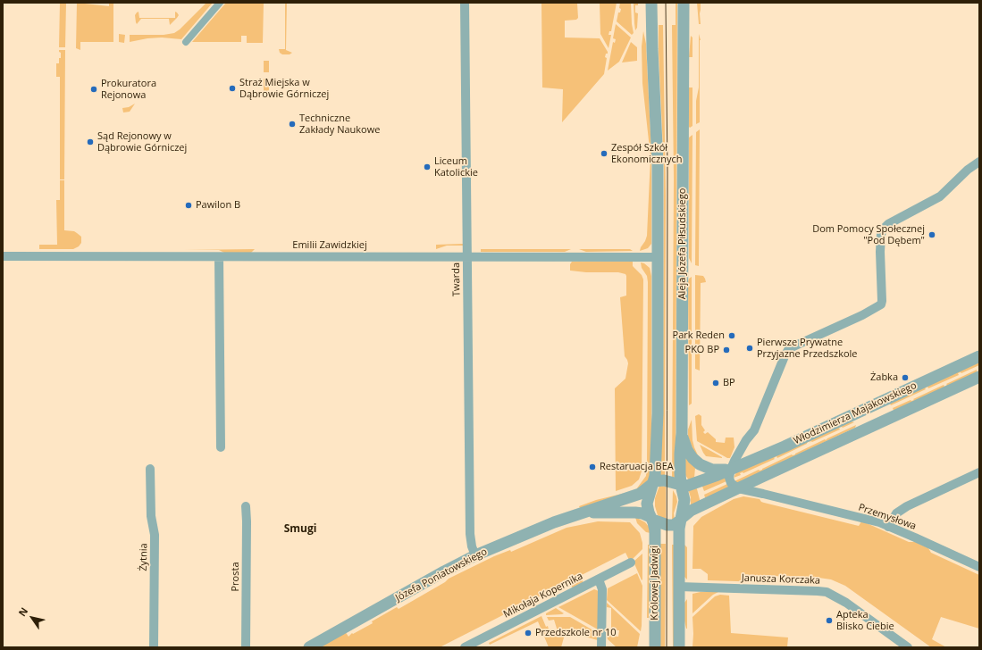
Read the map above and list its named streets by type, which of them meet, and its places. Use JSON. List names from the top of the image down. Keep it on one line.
{"streets":{"street":["Aleja Józefa Piłsudskiego","Emilii Zawidzkiej","Twarda","Włodzimierza Majakowskiego","Przemysłowa","Żytnia","Józefa Poniatowskiego","Prosta","Janusza Korczaka","Królowej Jadwigi","Mikołaja Kopernika"]},"crossings":[["Aleja Józefa Piłsudskiego","Włodzimierza Majakowskiego"],["Aleja Józefa Piłsudskiego","Józefa Poniatowskiego"],["Aleja Józefa Piłsudskiego","Królowej Jadwigi"],["Emilii Zawidzkiej","Twarda"],["Twarda","Józefa Poniatowskiego"],["Włodzimierza Majakowskiego","Przemysłowa"],["Włodzimierza Majakowskiego","Józefa Poniatowskiego"],["Włodzimierza Majakowskiego","Królowej Jadwigi"],["Józefa Poniatowskiego","Królowej Jadwigi"]],"districts":["Smugi"],"places":["Straż Miejska w Dąbrowie Górniczej","Prokuratora Rejonowa","Techniczne Zakłady Naukowe","Sąd Rejonowy w Dąbrowie Górniczej","Zespół Szkół Ekonomicznych","Liceum Katolickie","Pawilon B","Dom Pomocy Społecznej \"Pod Dębem\"","Park Reden","Pierwsze Prywatne Przyjazne Przedszkole","PKO BP","Żabka","BP","Restaruacja BEA","Apteka Blisko Ciebie","Przedszkole nr 10"],"north":"top left"}
